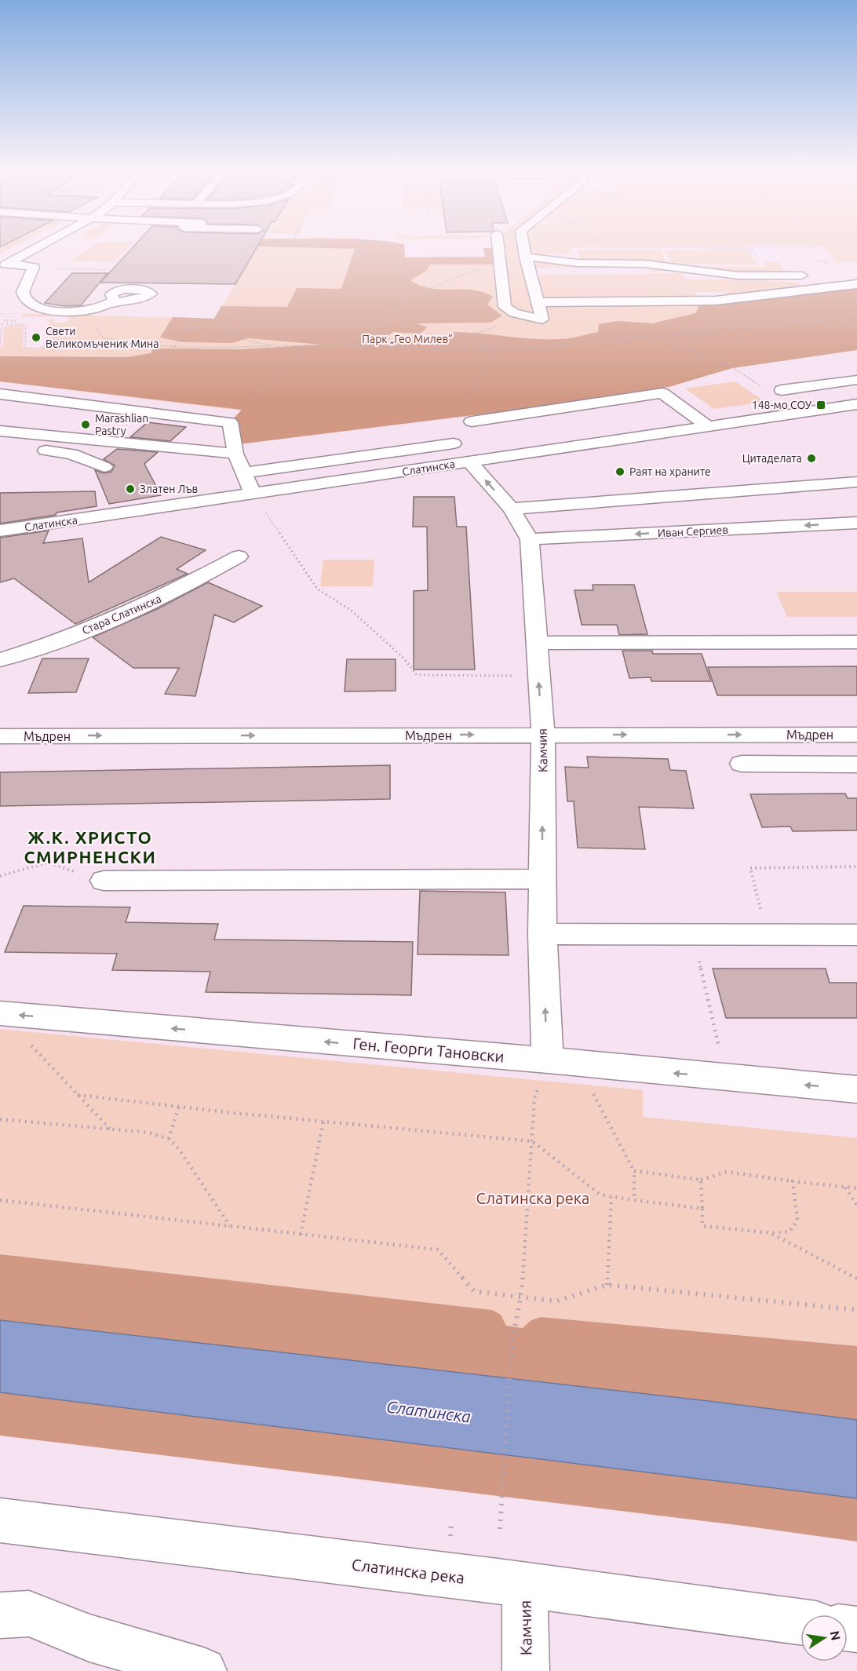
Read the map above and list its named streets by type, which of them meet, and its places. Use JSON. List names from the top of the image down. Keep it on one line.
{"streets":{"street":["Слатинска","Иван Сергиев","Стара Слатинска","Мъдрен","Камчия","Ген. Георги Тановски","Слатинска река"]},"crossings":[["Слатинска","Камчия"],["Иван Сергиев","Камчия"],["Мъдрен","Камчия"],["Камчия","Ген. Георги Тановски"],["Камчия","Слатинска река"]],"one_way":["Камчия"],"districts":["Ж.К. ХРИСТО СМИРНЕНСКИ"],"water":["Слатинска"],"parks":["Парк „Гео Милев“","Слатинска река"],"places":{"other":["Свети Великомъченик Мина","Marashlian Pastry","Цитаделата","Раят на храните","Златен Лъв"],"transit":["148-мо СОУ"]},"north":"right"}
